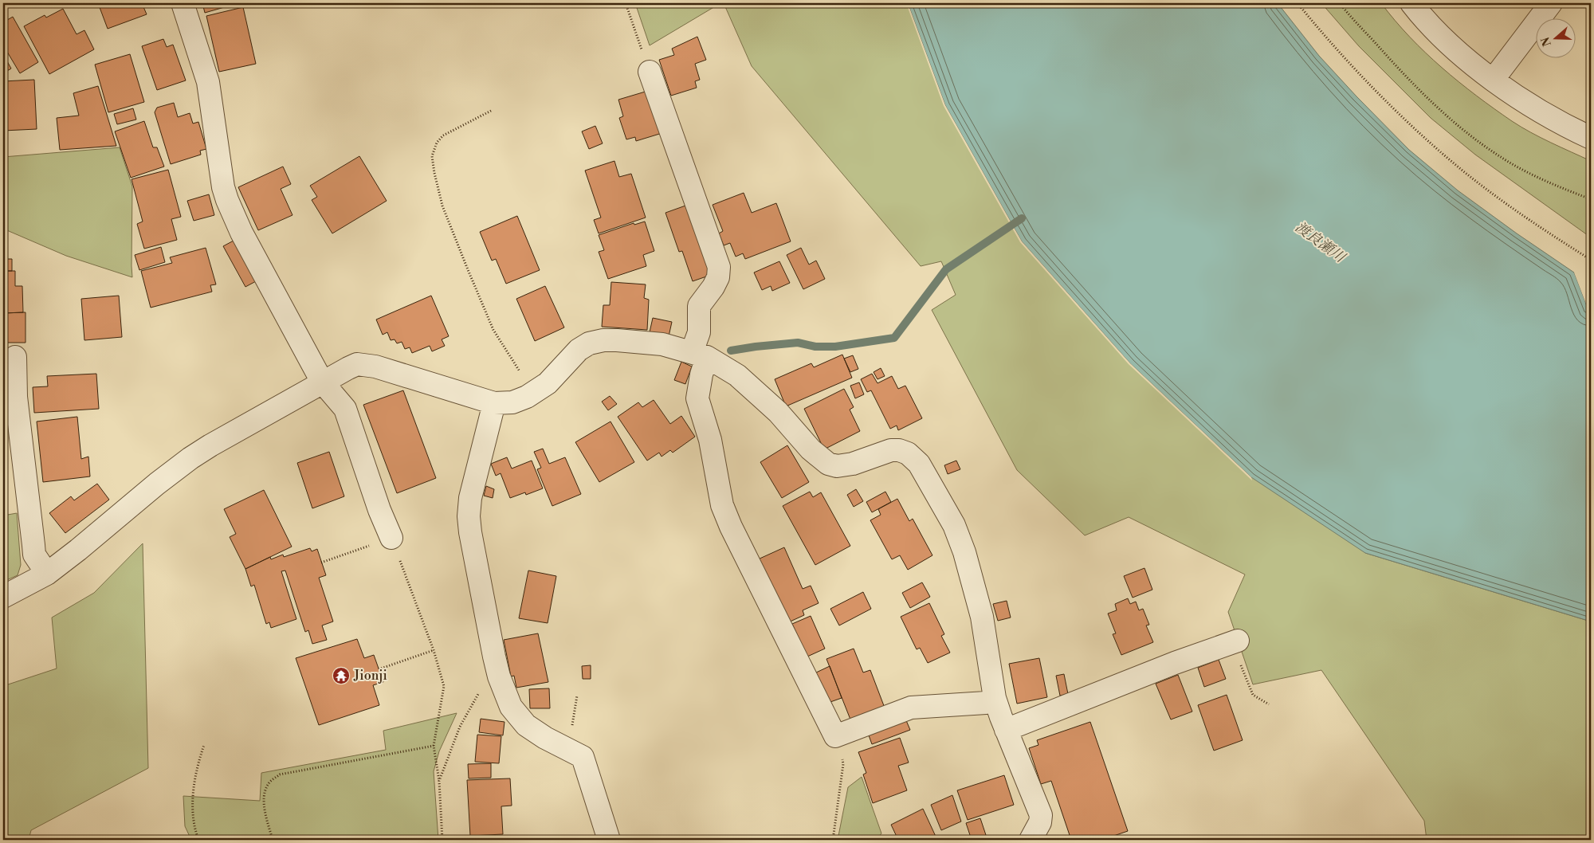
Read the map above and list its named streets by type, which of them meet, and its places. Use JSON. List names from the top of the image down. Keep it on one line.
{"water":["渡良瀬川"],"places":{"temple":["Jionji"]},"north":"left"}
